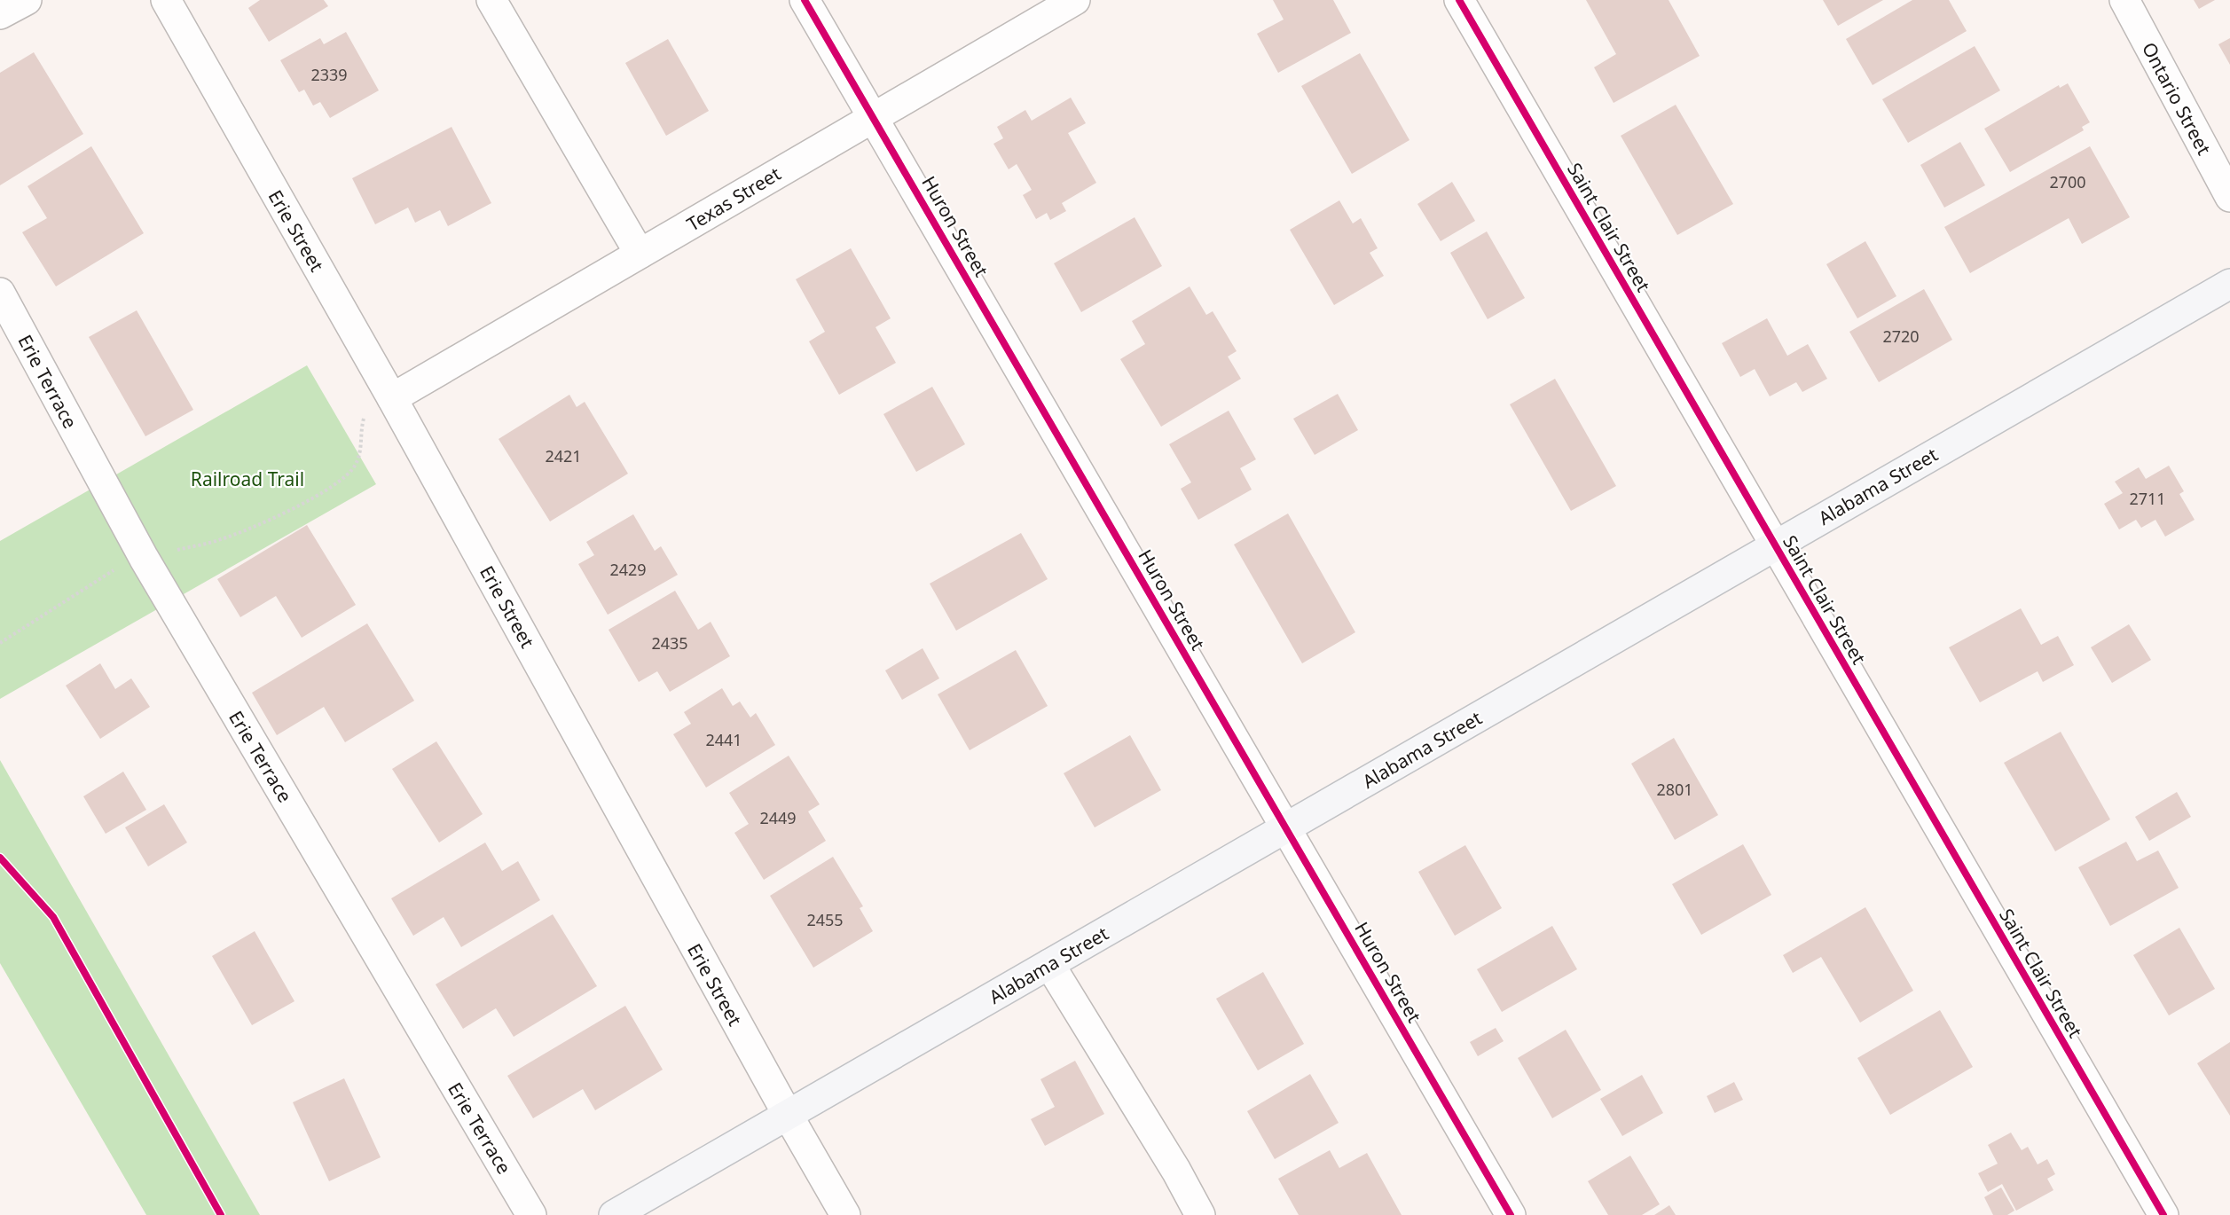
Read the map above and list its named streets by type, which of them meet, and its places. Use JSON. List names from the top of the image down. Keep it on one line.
{"streets":{"main road":["Alabama Street"],"street":["Ontario Street","Texas Street","Huron Street","Saint Clair Street","Erie Street","Erie Terrace"]},"crossings":[["Texas Street","Huron Street"],["Texas Street","Erie Street"],["Huron Street","Alabama Street"],["Saint Clair Street","Alabama Street"],["Erie Street","Alabama Street"]],"parks":["Railroad Trail"],"house_numbers":["2339","2700","2720","2421","2711","2429","2435","2441","2801","2449","2455"]}
